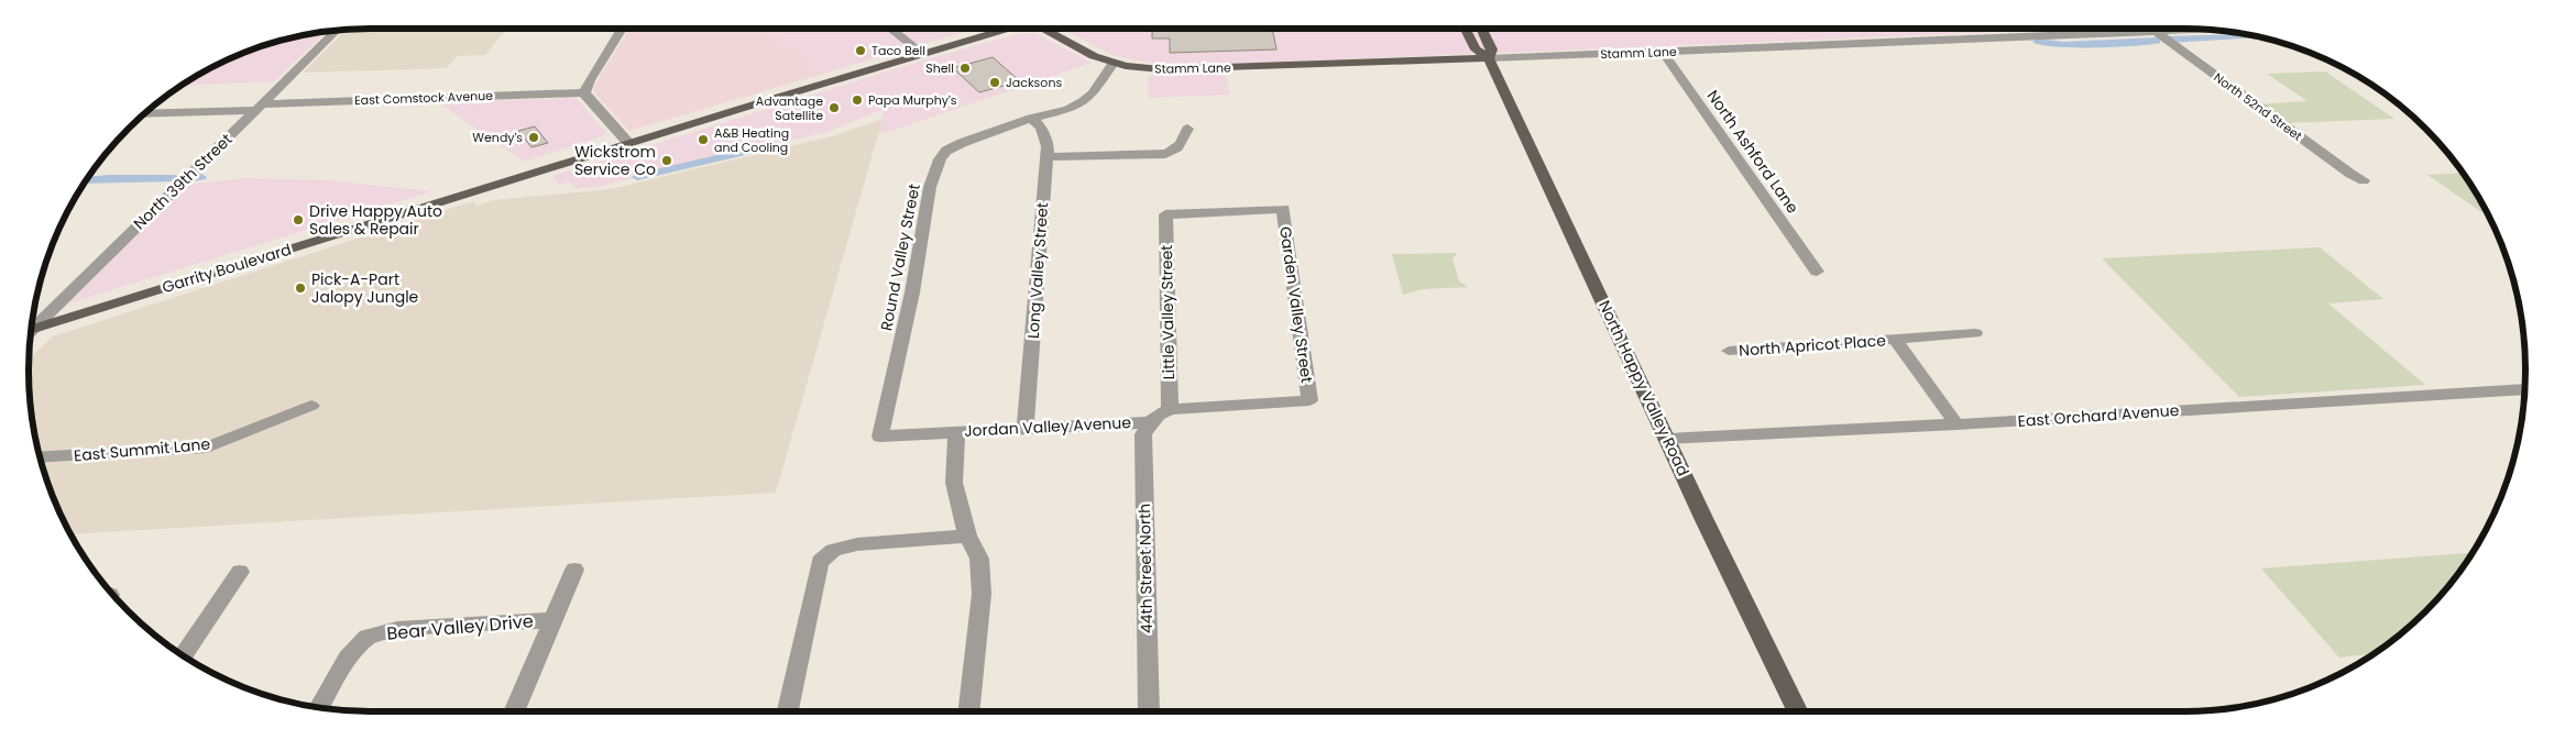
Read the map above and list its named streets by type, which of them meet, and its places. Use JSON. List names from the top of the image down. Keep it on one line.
{"streets":{"main road":["Stamm Lane","Garrity Boulevard","North Happy Valley Road"],"street":["East Comstock Avenue","North 52nd Street","North Ashford Lane","North 39th Street","Round Valley Street","Long Valley Street","Garden Valley Street","Little Valley Street","North Apricot Place","East Orchard Avenue","Jordan Valley Avenue","East Summit Lane","44th Street North","Bear Valley Drive"]},"crossings":[["Stamm Lane","North 52nd Street"],["Stamm Lane","North Ashford Lane"],["Stamm Lane","Round Valley Street"],["Stamm Lane","North Happy Valley Road"],["East Comstock Avenue","North 39th Street"],["Round Valley Street","Long Valley Street"],["Round Valley Street","Jordan Valley Avenue"],["Long Valley Street","Jordan Valley Avenue"],["Garden Valley Street","Little Valley Street"],["Garden Valley Street","Jordan Valley Avenue"],["Little Valley Street","Jordan Valley Avenue"],["North Apricot Place","East Orchard Avenue"],["North Happy Valley Road","East Orchard Avenue"],["Jordan Valley Avenue","44th Street North"]],"places":["Taco Bell","Shell","Jacksons","Papa Murphy's","Advantage Satellite","Wendy's","A&B Heating and Cooling","Wickstrom Service Co","Drive Happy Auto Sales & Repair","Pick-A-Part Jalopy Jungle"]}
